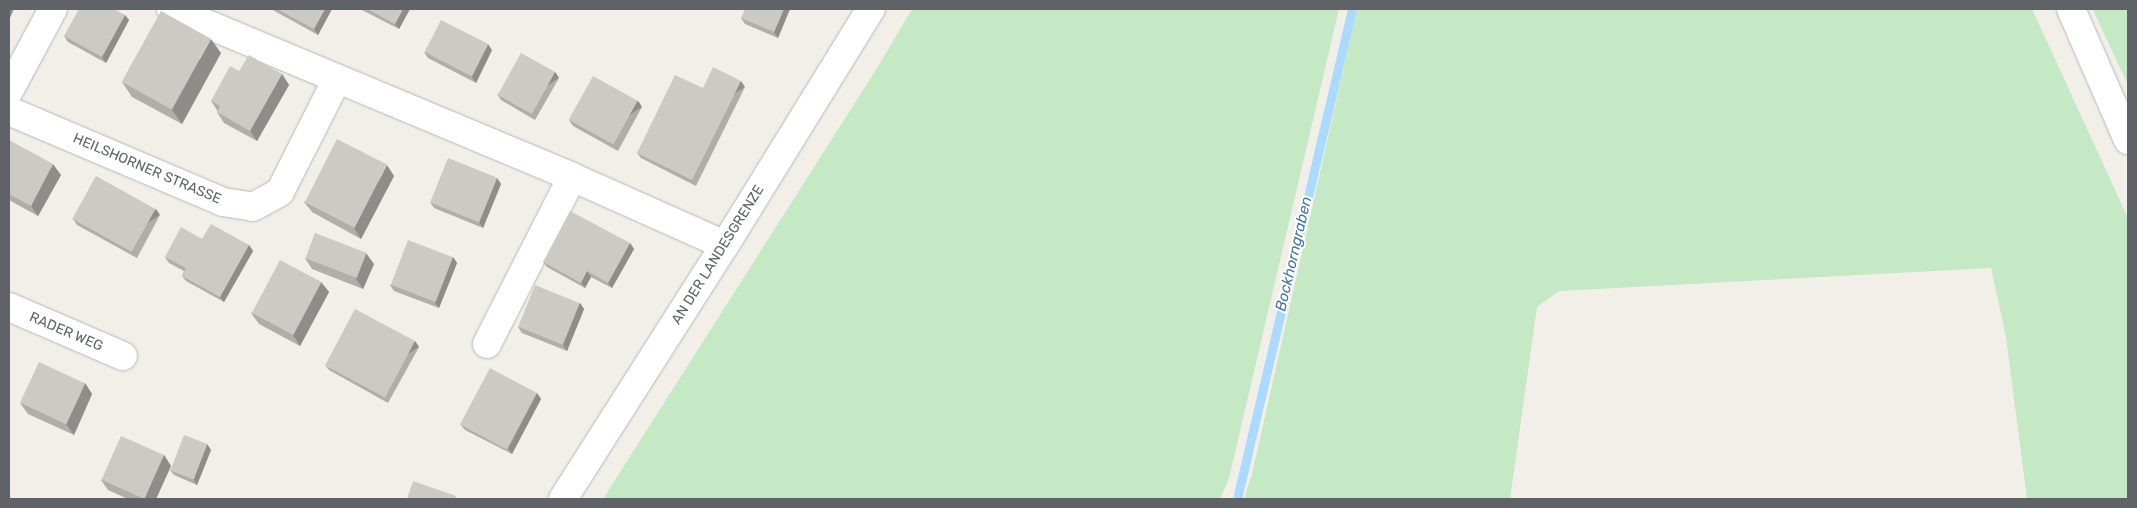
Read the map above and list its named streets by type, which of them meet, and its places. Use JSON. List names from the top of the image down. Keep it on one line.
{"streets":{"street":["HEILSHORNER STRASSE","AN DER LANDESGRENZE","RADER WEG"]},"water":["Bockhorngraben"]}
